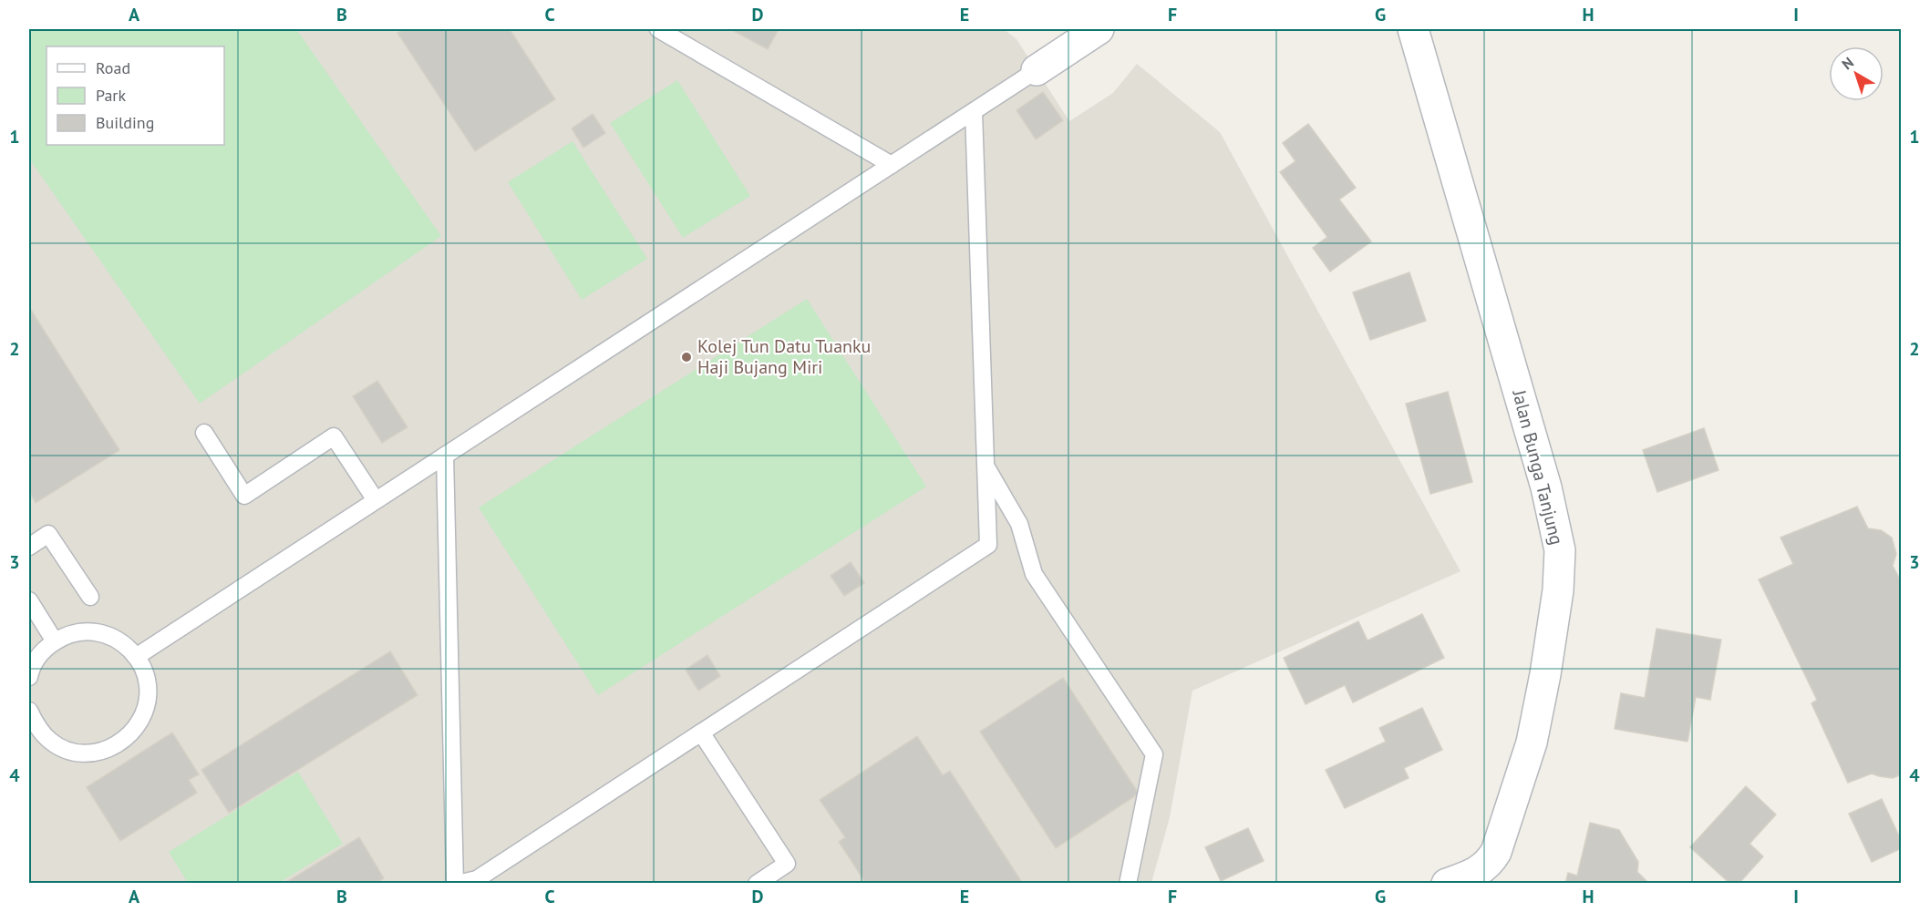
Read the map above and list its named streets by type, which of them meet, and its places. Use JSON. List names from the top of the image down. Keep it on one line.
{"streets":{"street":["Jalan Bunga Tanjung"]},"places":["Kolej Tun Datu Tuanku Haji Bujang Miri"],"legend":["Road","Park","Building"],"north":"top left","grid":{"columns":["A","B","C","D","E","F","G","H","I"],"rows":["1","2","3","4"]}}
